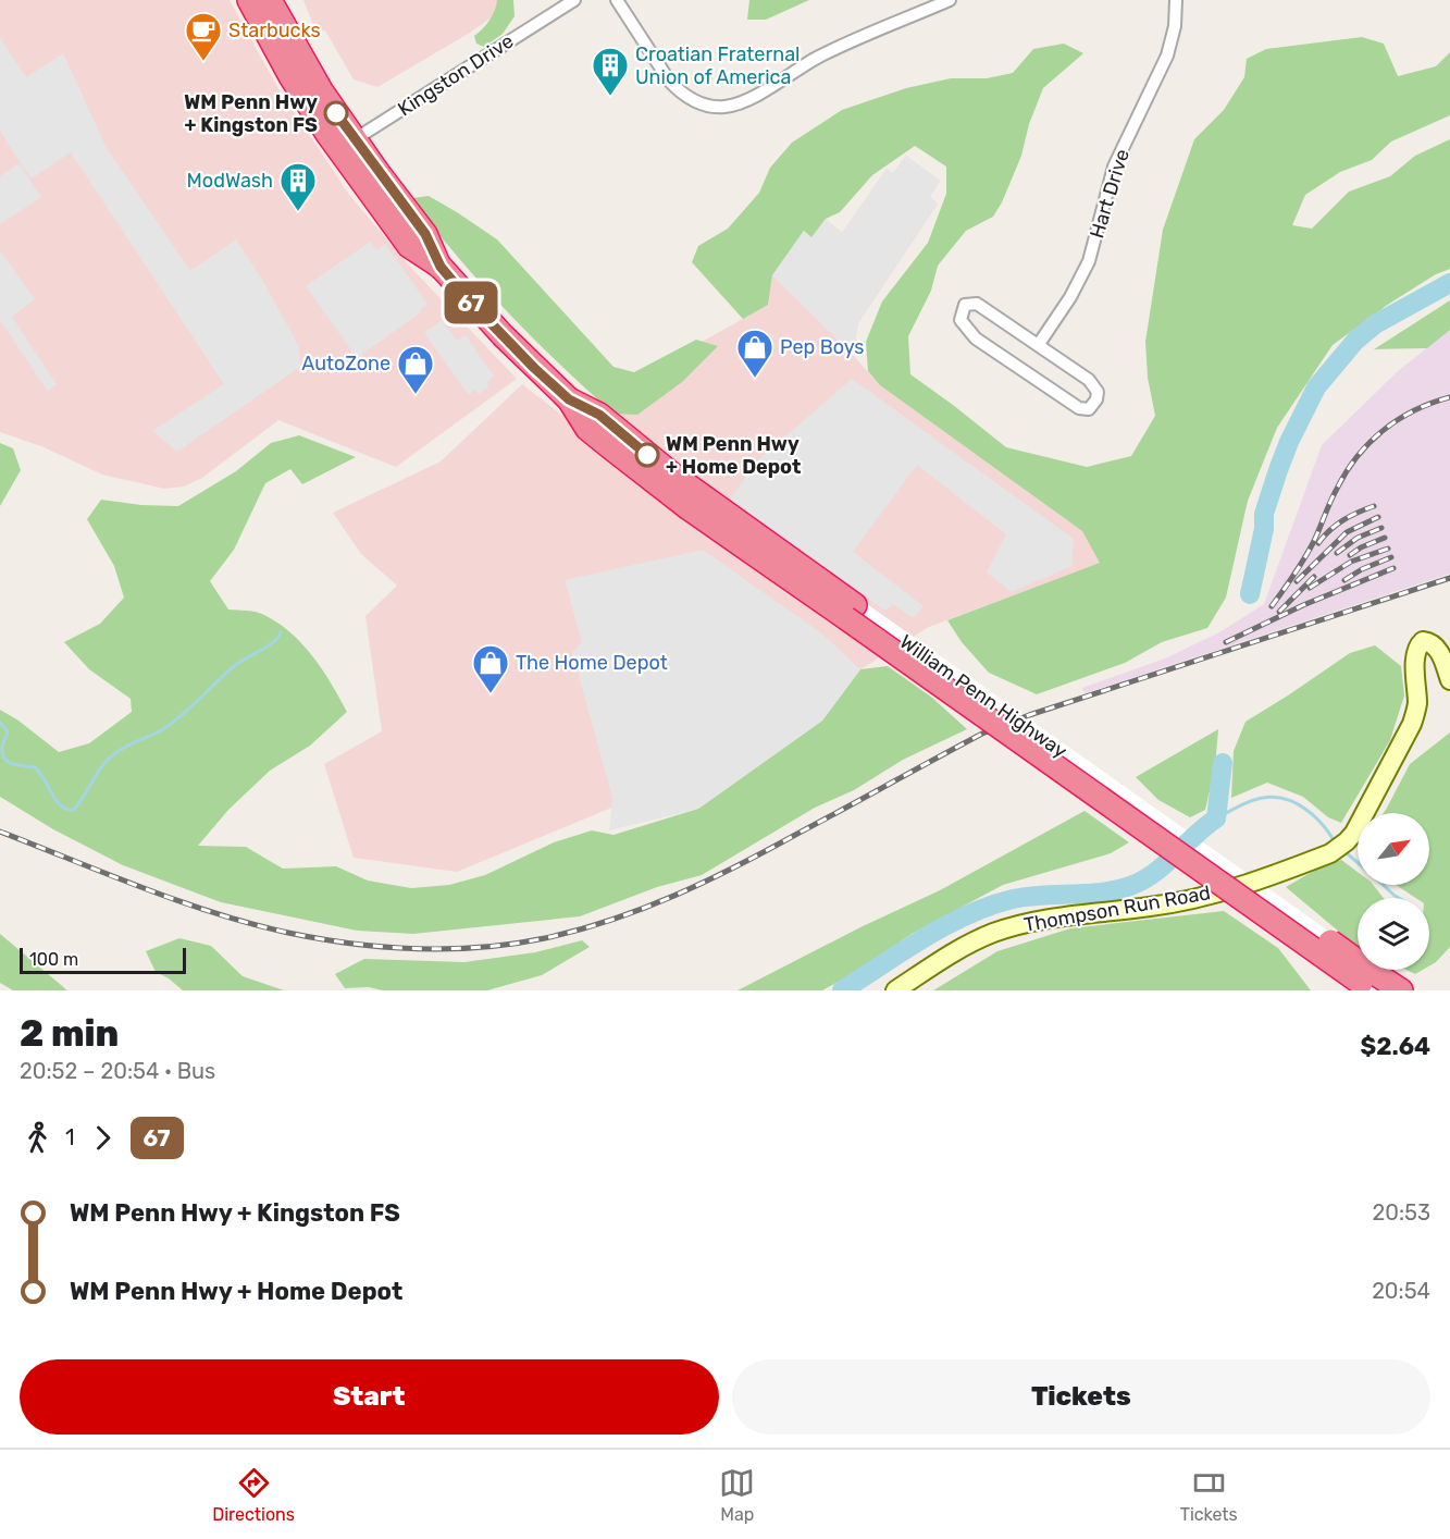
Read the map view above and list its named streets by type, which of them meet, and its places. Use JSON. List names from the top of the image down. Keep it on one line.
{"streets":{"highway":["William Penn Highway"],"street":["Kingston Drive","Hart Drive","Thompson Run Road"]},"crossings":[["Kingston Drive","William Penn Highway"]],"places":{"cafe":["Starbucks"],"building":["Croatian Fraternal Union of America","ModWash"],"other":["WM Penn Hwy + Kingston FS","WM Penn Hwy + Home Depot"],"shop":["Pep Boys","AutoZone","The Home Depot"]},"lines":["bus line 67"],"scale_bar":"100 m","north":"top right","page":{"on_map":"67","scale":"100 m","heading":["2 min","20:52 – 20:54 · Bus","$2.64"],"legs":["1","67"],"list":[{"name":"WM Penn Hwy + Kingston FS","value":"20:53"},{"name":"WM Penn Hwy + Home Depot","value":"20:54"}],"buttons":["Start","Tickets"],"tabs":["Directions","Map","Tickets"]}}
